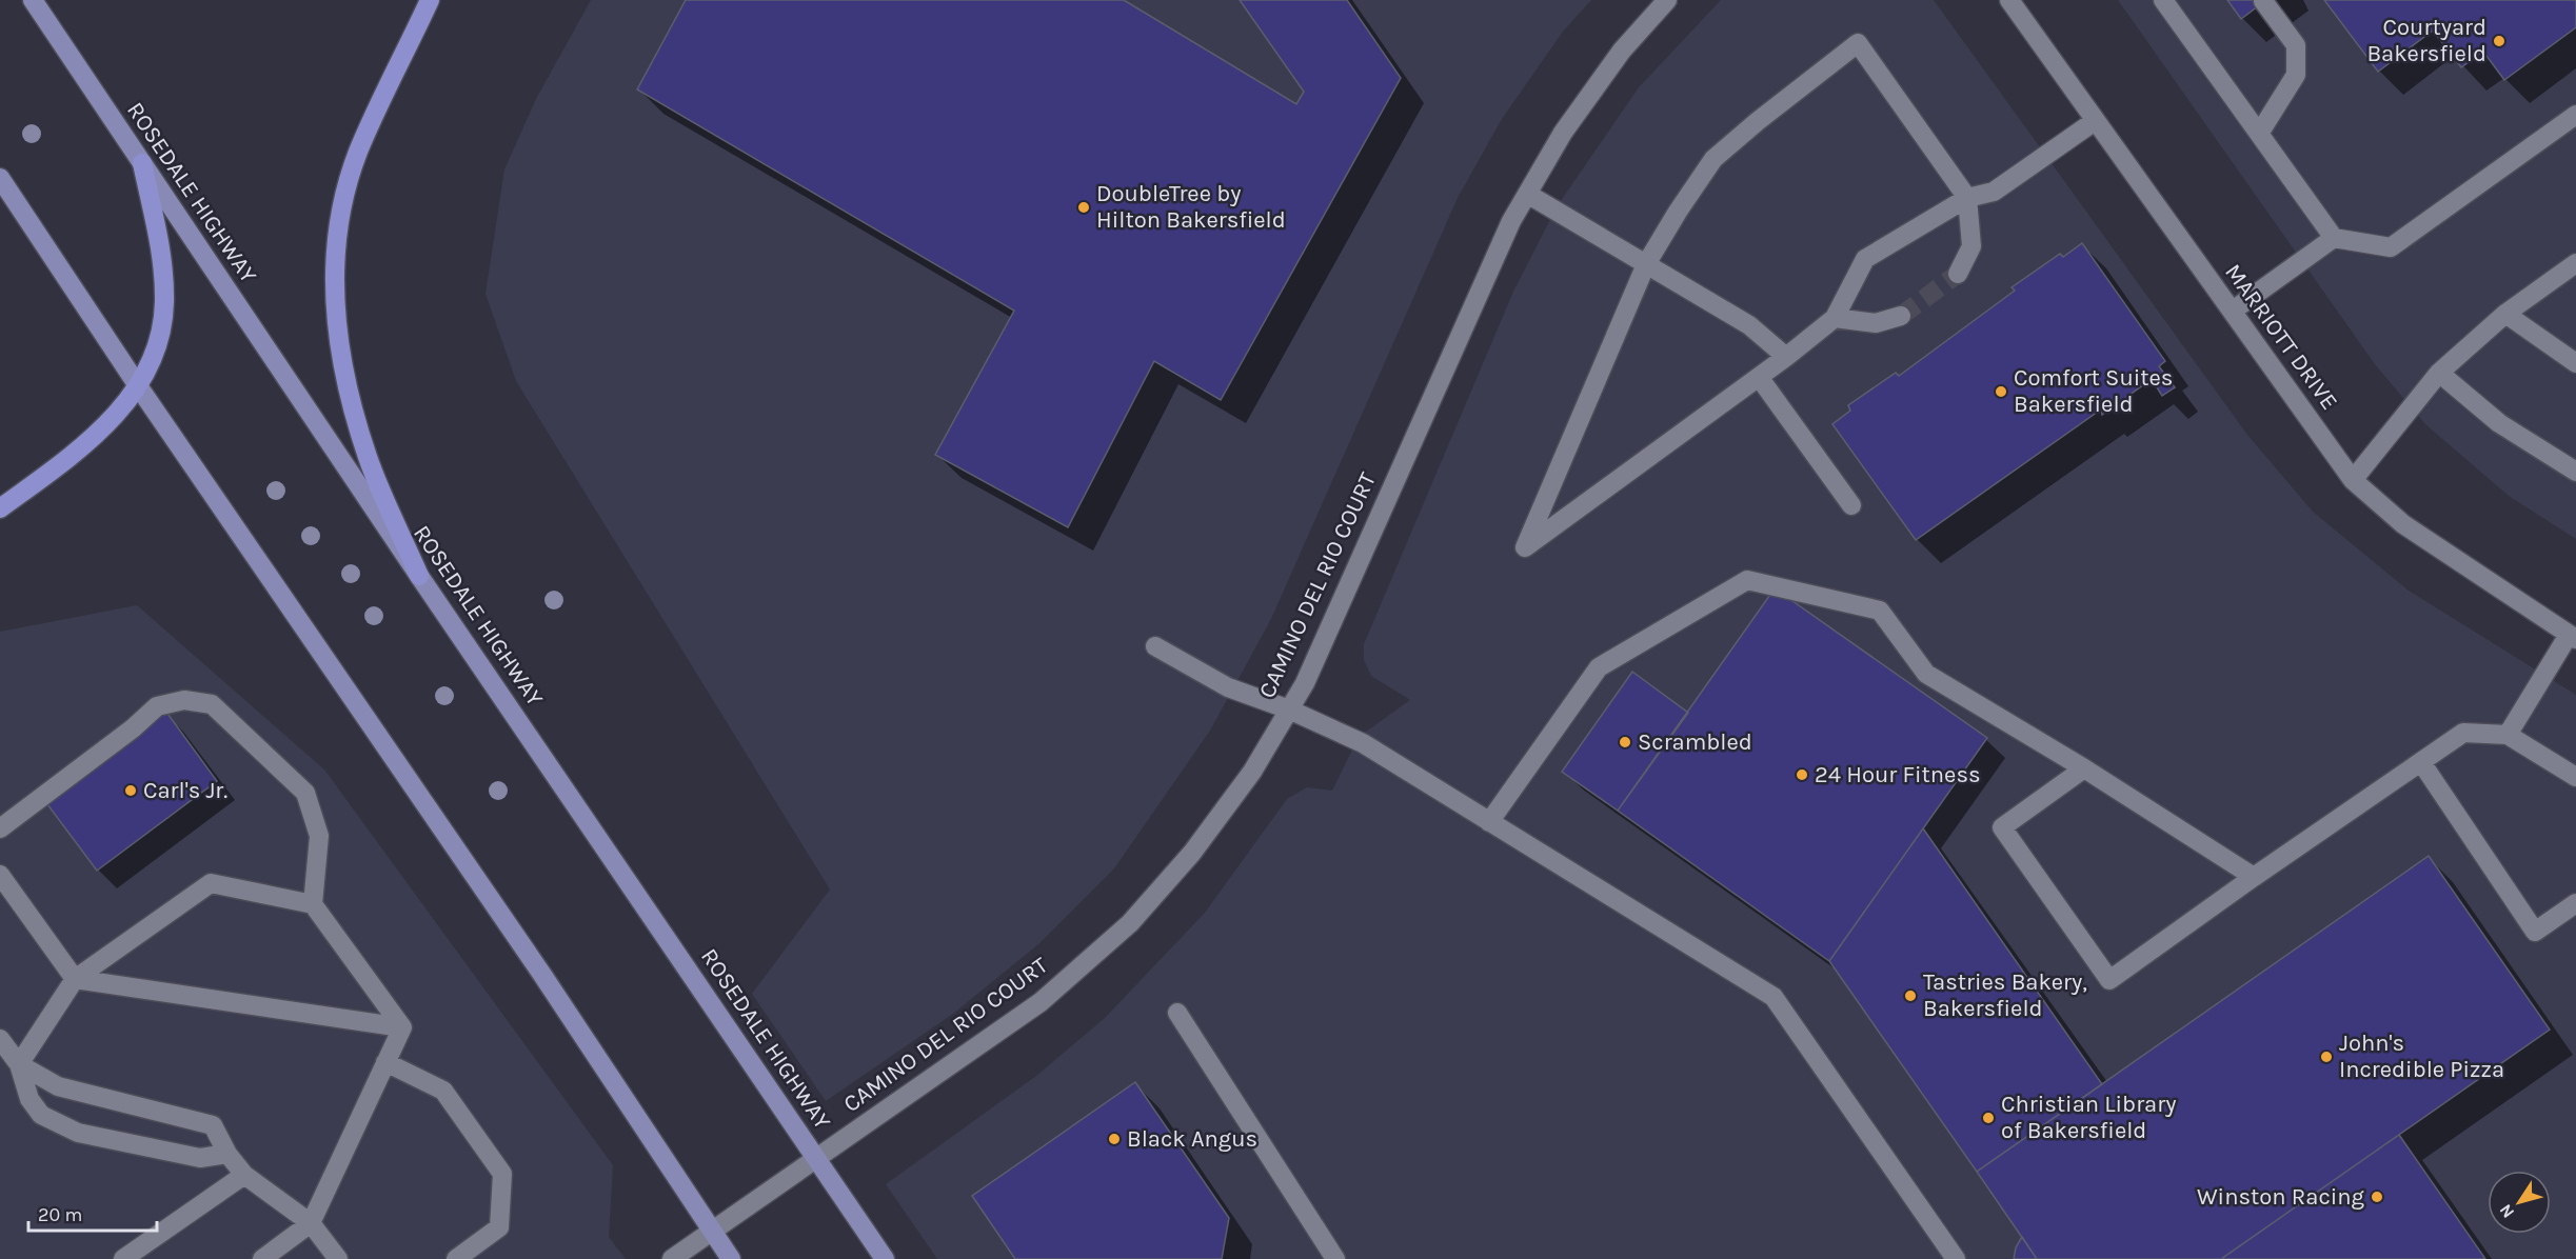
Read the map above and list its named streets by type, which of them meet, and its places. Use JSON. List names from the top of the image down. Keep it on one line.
{"streets":{"main road":["ROSEDALE HIGHWAY"],"street":["MARRIOTT DRIVE","CAMINO DEL RIO COURT"]},"crossings":[["ROSEDALE HIGHWAY","CAMINO DEL RIO COURT"]],"places":["Courtyard Bakersfield","DoubleTree by Hilton Bakersfield","Comfort Suites Bakersfield","Scrambled","24 Hour Fitness","Carl's Jr.","Tastries Bakery, Bakersfield","John's Incredible Pizza","Christian Library of Bakersfield","Black Angus","Winston Racing"],"scale_bar":"20 m","north":"bottom left"}
